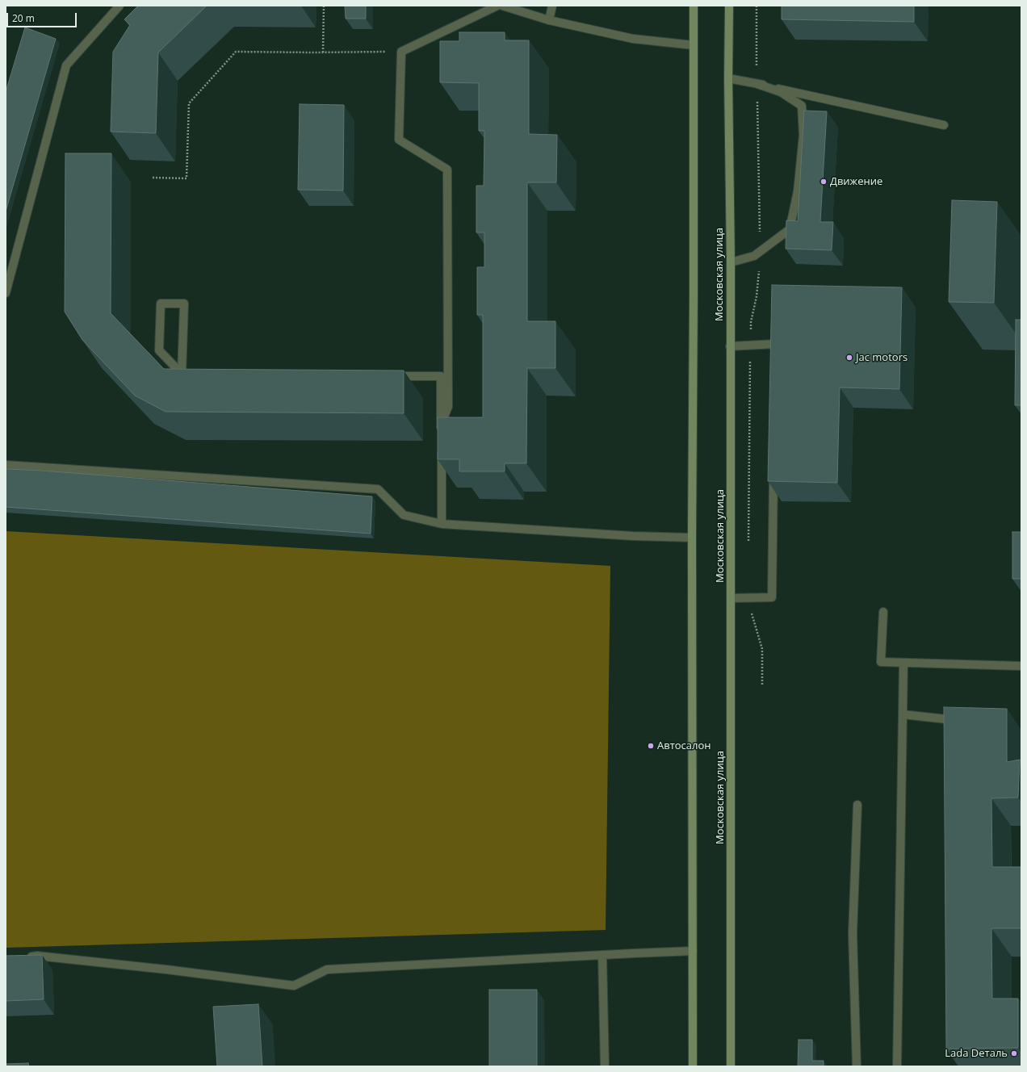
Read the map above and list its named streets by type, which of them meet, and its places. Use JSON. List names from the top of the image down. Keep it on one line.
{"streets":{"main road":["Московская улица"]},"places":["Движение","Jac motors","Автосалон","Lada Dеталь"],"scale_bar":"20 m"}
